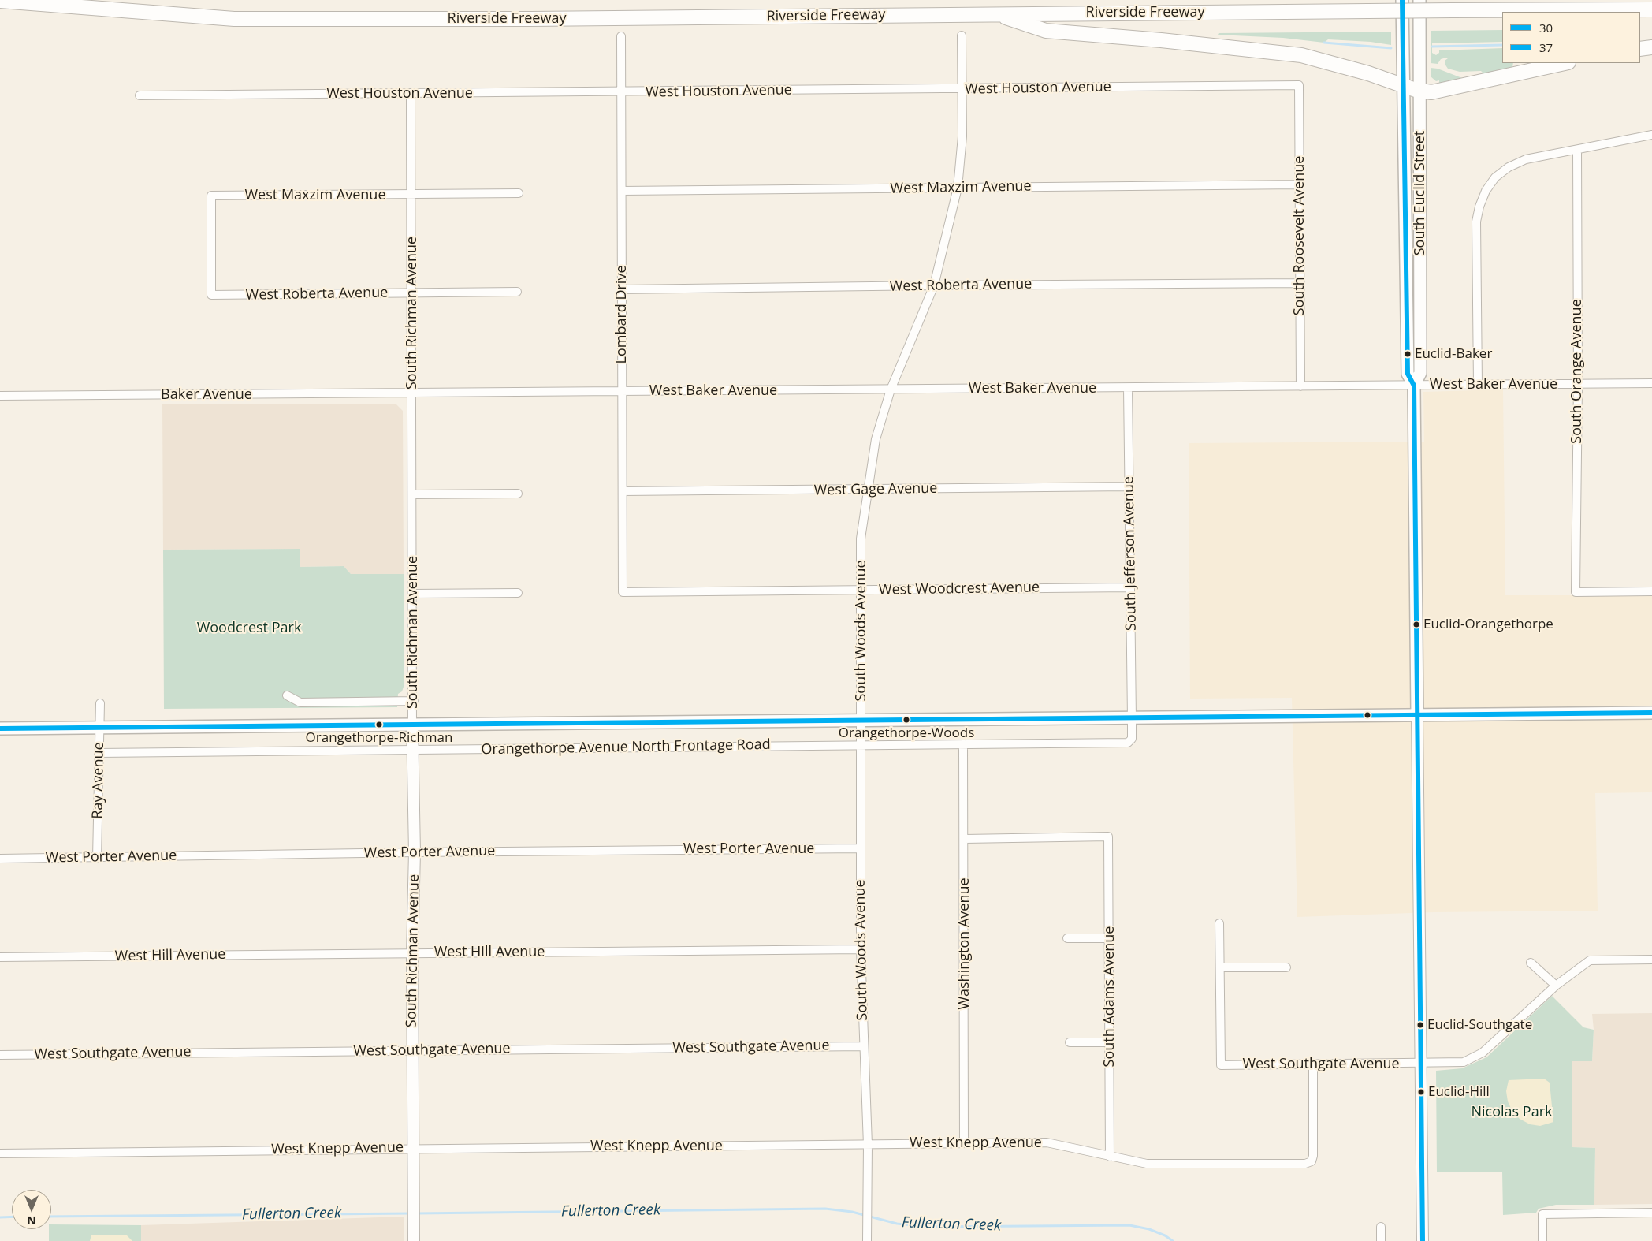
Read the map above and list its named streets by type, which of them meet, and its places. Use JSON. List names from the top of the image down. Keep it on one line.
{"streets":{"highway":["Riverside Freeway"],"main road":["South Euclid Street","South Richman Avenue"],"street":["West Houston Avenue","West Maxzim Avenue","South Roosevelt Avenue","West Roberta Avenue","Lombard Drive","South Orange Avenue","West Baker Avenue","Baker Avenue","West Gage Avenue","South Jefferson Avenue","West Woodcrest Avenue","South Woods Avenue","Orangethorpe Avenue North Frontage Road","Ray Avenue","West Porter Avenue","Washington Avenue","West Hill Avenue","South Adams Avenue","West Southgate Avenue","West Knepp Avenue"]},"crossings":[["West Houston Avenue","South Roosevelt Avenue"],["West Houston Avenue","South Richman Avenue"],["West Houston Avenue","Lombard Drive"],["West Houston Avenue","South Woods Avenue"],["West Maxzim Avenue","South Roosevelt Avenue"],["West Maxzim Avenue","West Roberta Avenue"],["West Maxzim Avenue","South Richman Avenue"],["West Maxzim Avenue","Lombard Drive"],["West Maxzim Avenue","South Woods Avenue"],["South Euclid Street","West Baker Avenue"],["South Euclid Street","West Southgate Avenue"],["South Roosevelt Avenue","West Roberta Avenue"],["South Roosevelt Avenue","West Baker Avenue"],["West Roberta Avenue","South Richman Avenue"],["West Roberta Avenue","Lombard Drive"],["West Roberta Avenue","South Woods Avenue"],["South Richman Avenue","West Baker Avenue"],["South Richman Avenue","Baker Avenue"],["South Richman Avenue","Orangethorpe Avenue North Frontage Road"],["South Richman Avenue","West Porter Avenue"],["South Richman Avenue","West Hill Avenue"],["South Richman Avenue","West Southgate Avenue"],["South Richman Avenue","West Knepp Avenue"],["Lombard Drive","West Baker Avenue"],["Lombard Drive","West Gage Avenue"],["Lombard Drive","West Woodcrest Avenue"],["South Orange Avenue","West Baker Avenue"],["West Baker Avenue","Baker Avenue"],["West Baker Avenue","South Jefferson Avenue"],["West Baker Avenue","South Woods Avenue"],["West Gage Avenue","South Jefferson Avenue"],["West Gage Avenue","South Woods Avenue"],["South Jefferson Avenue","West Woodcrest Avenue"],["South Jefferson Avenue","Orangethorpe Avenue North Frontage Road"],["West Woodcrest Avenue","South Woods Avenue"],["South Woods Avenue","Orangethorpe Avenue North Frontage Road"],["South Woods Avenue","West Porter Avenue"],["South Woods Avenue","West Hill Avenue"],["South Woods Avenue","West Southgate Avenue"],["South Woods Avenue","West Knepp Avenue"],["Orangethorpe Avenue North Frontage Road","Ray Avenue"],["Orangethorpe Avenue North Frontage Road","Washington Avenue"],["Ray Avenue","West Porter Avenue"],["Washington Avenue","South Adams Avenue"],["Washington Avenue","West Knepp Avenue"],["South Adams Avenue","West Knepp Avenue"],["West Southgate Avenue","West Knepp Avenue"]],"water":["Fullerton Creek"],"parks":["Woodcrest Park","Nicolas Park"],"places":["Euclid-Baker","Euclid-Orangethorpe","Orangethorpe-Woods","Orangethorpe-Richman","Euclid-Southgate","Euclid-Hill"],"lines":["transit line 37","transit line 30"],"legend":["30","37"],"north":"bottom"}
